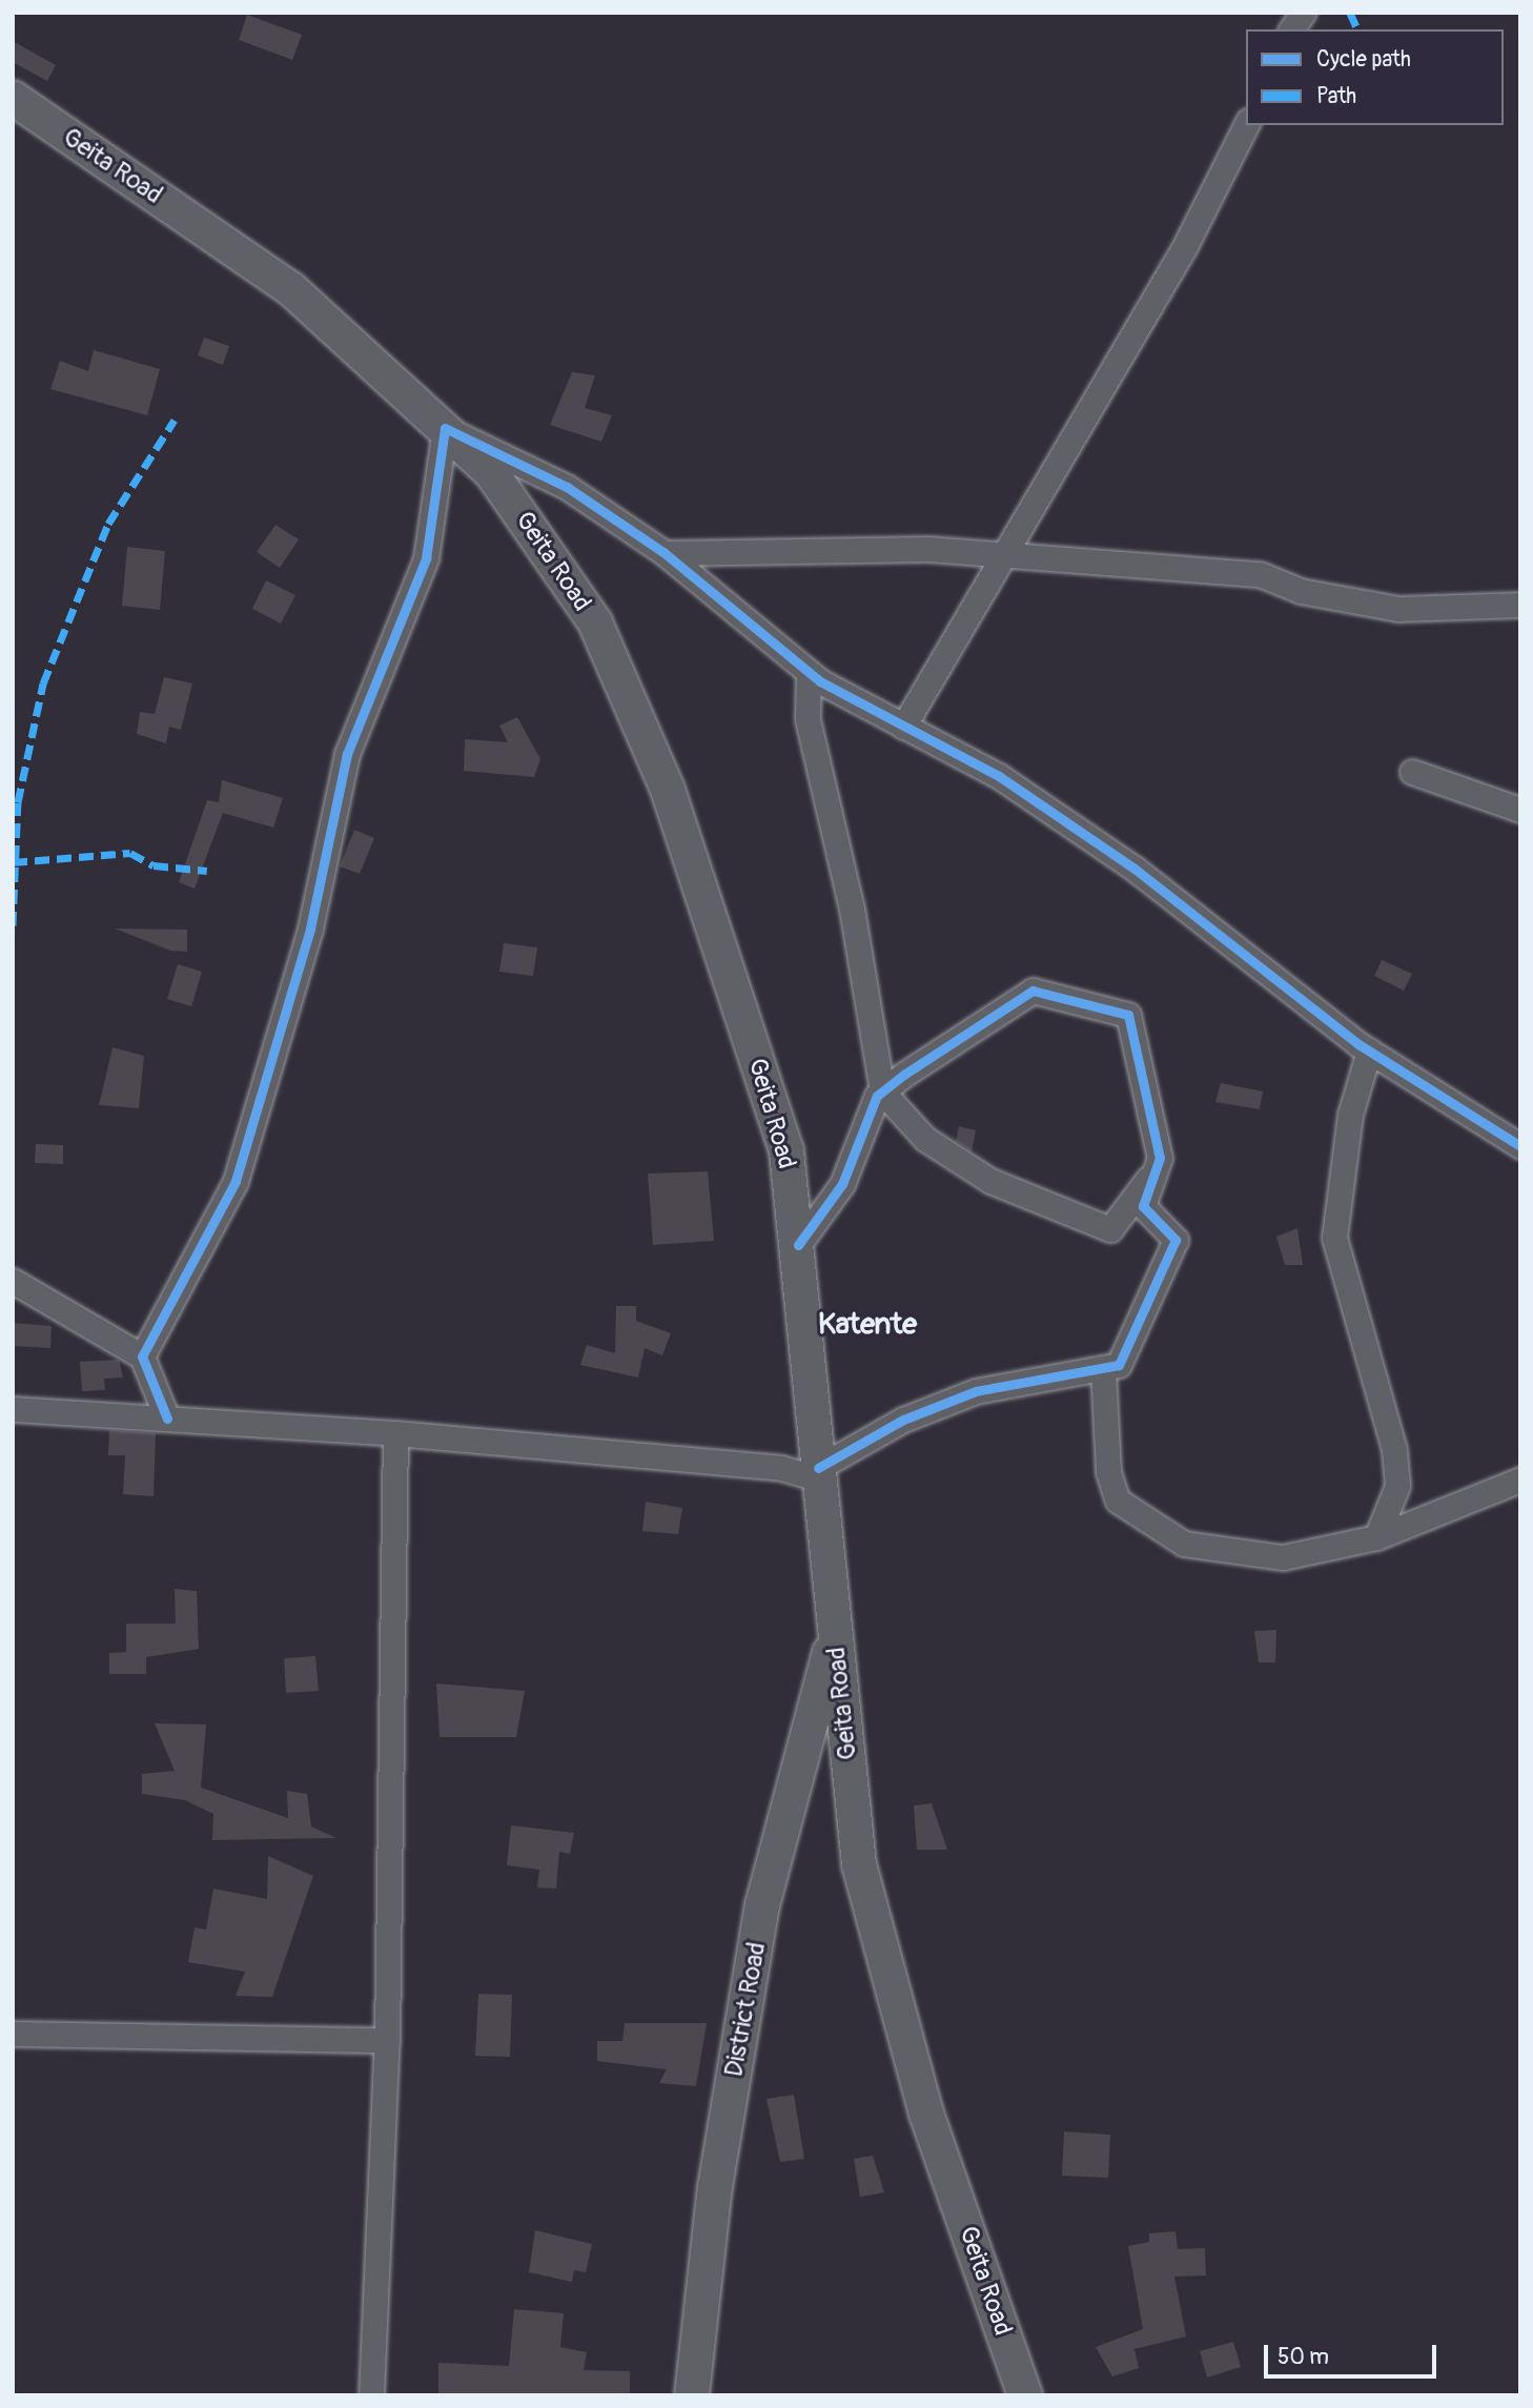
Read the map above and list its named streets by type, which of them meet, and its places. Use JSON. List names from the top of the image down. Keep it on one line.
{"streets":{"main road":["Geita Road","District Road"]},"crossings":[["Geita Road","District Road"]],"districts":["Katente"],"legend":["Cycle path","Path"],"scale_bar":"50 m"}
